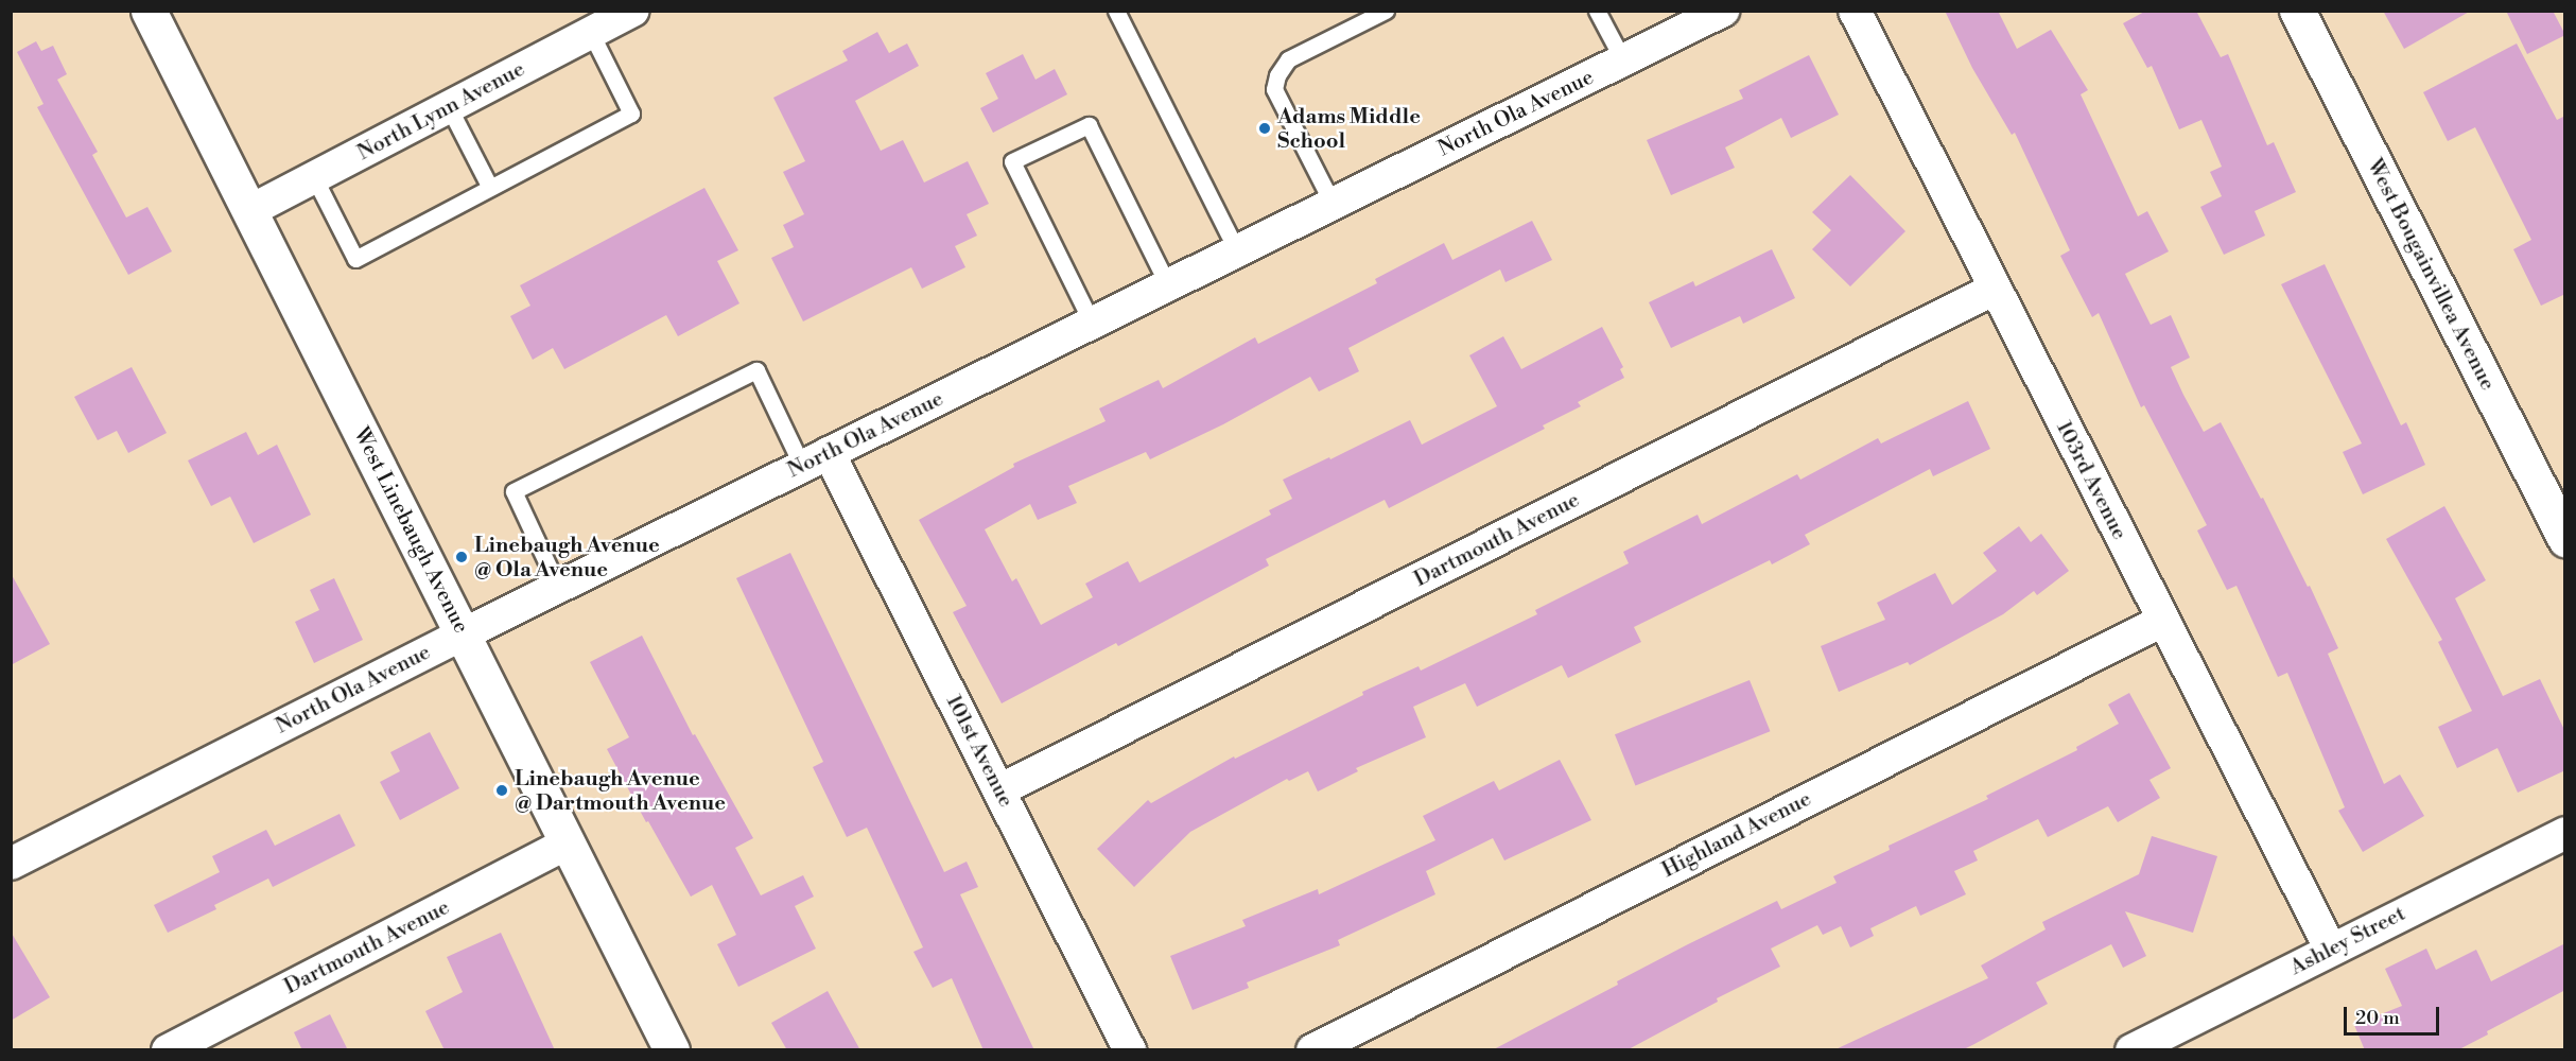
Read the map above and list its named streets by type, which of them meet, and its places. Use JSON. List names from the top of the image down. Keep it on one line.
{"streets":{"street":["North Lynn Avenue","North Ola Avenue","West Bougainvillea Avenue","103rd Avenue","West Linebaugh Avenue","Dartmouth Avenue","101st Avenue","Highland Avenue","Ashley Street"]},"crossings":[["North Lynn Avenue","West Linebaugh Avenue"],["North Ola Avenue","West Linebaugh Avenue"],["North Ola Avenue","101st Avenue"],["103rd Avenue","Dartmouth Avenue"],["103rd Avenue","Highland Avenue"],["103rd Avenue","Ashley Street"],["West Linebaugh Avenue","Dartmouth Avenue"],["Dartmouth Avenue","101st Avenue"]],"places":["Adams Middle School","Linebaugh Avenue @ Ola Avenue","Linebaugh Avenue @ Dartmouth Avenue"],"scale_bar":"20 m"}
